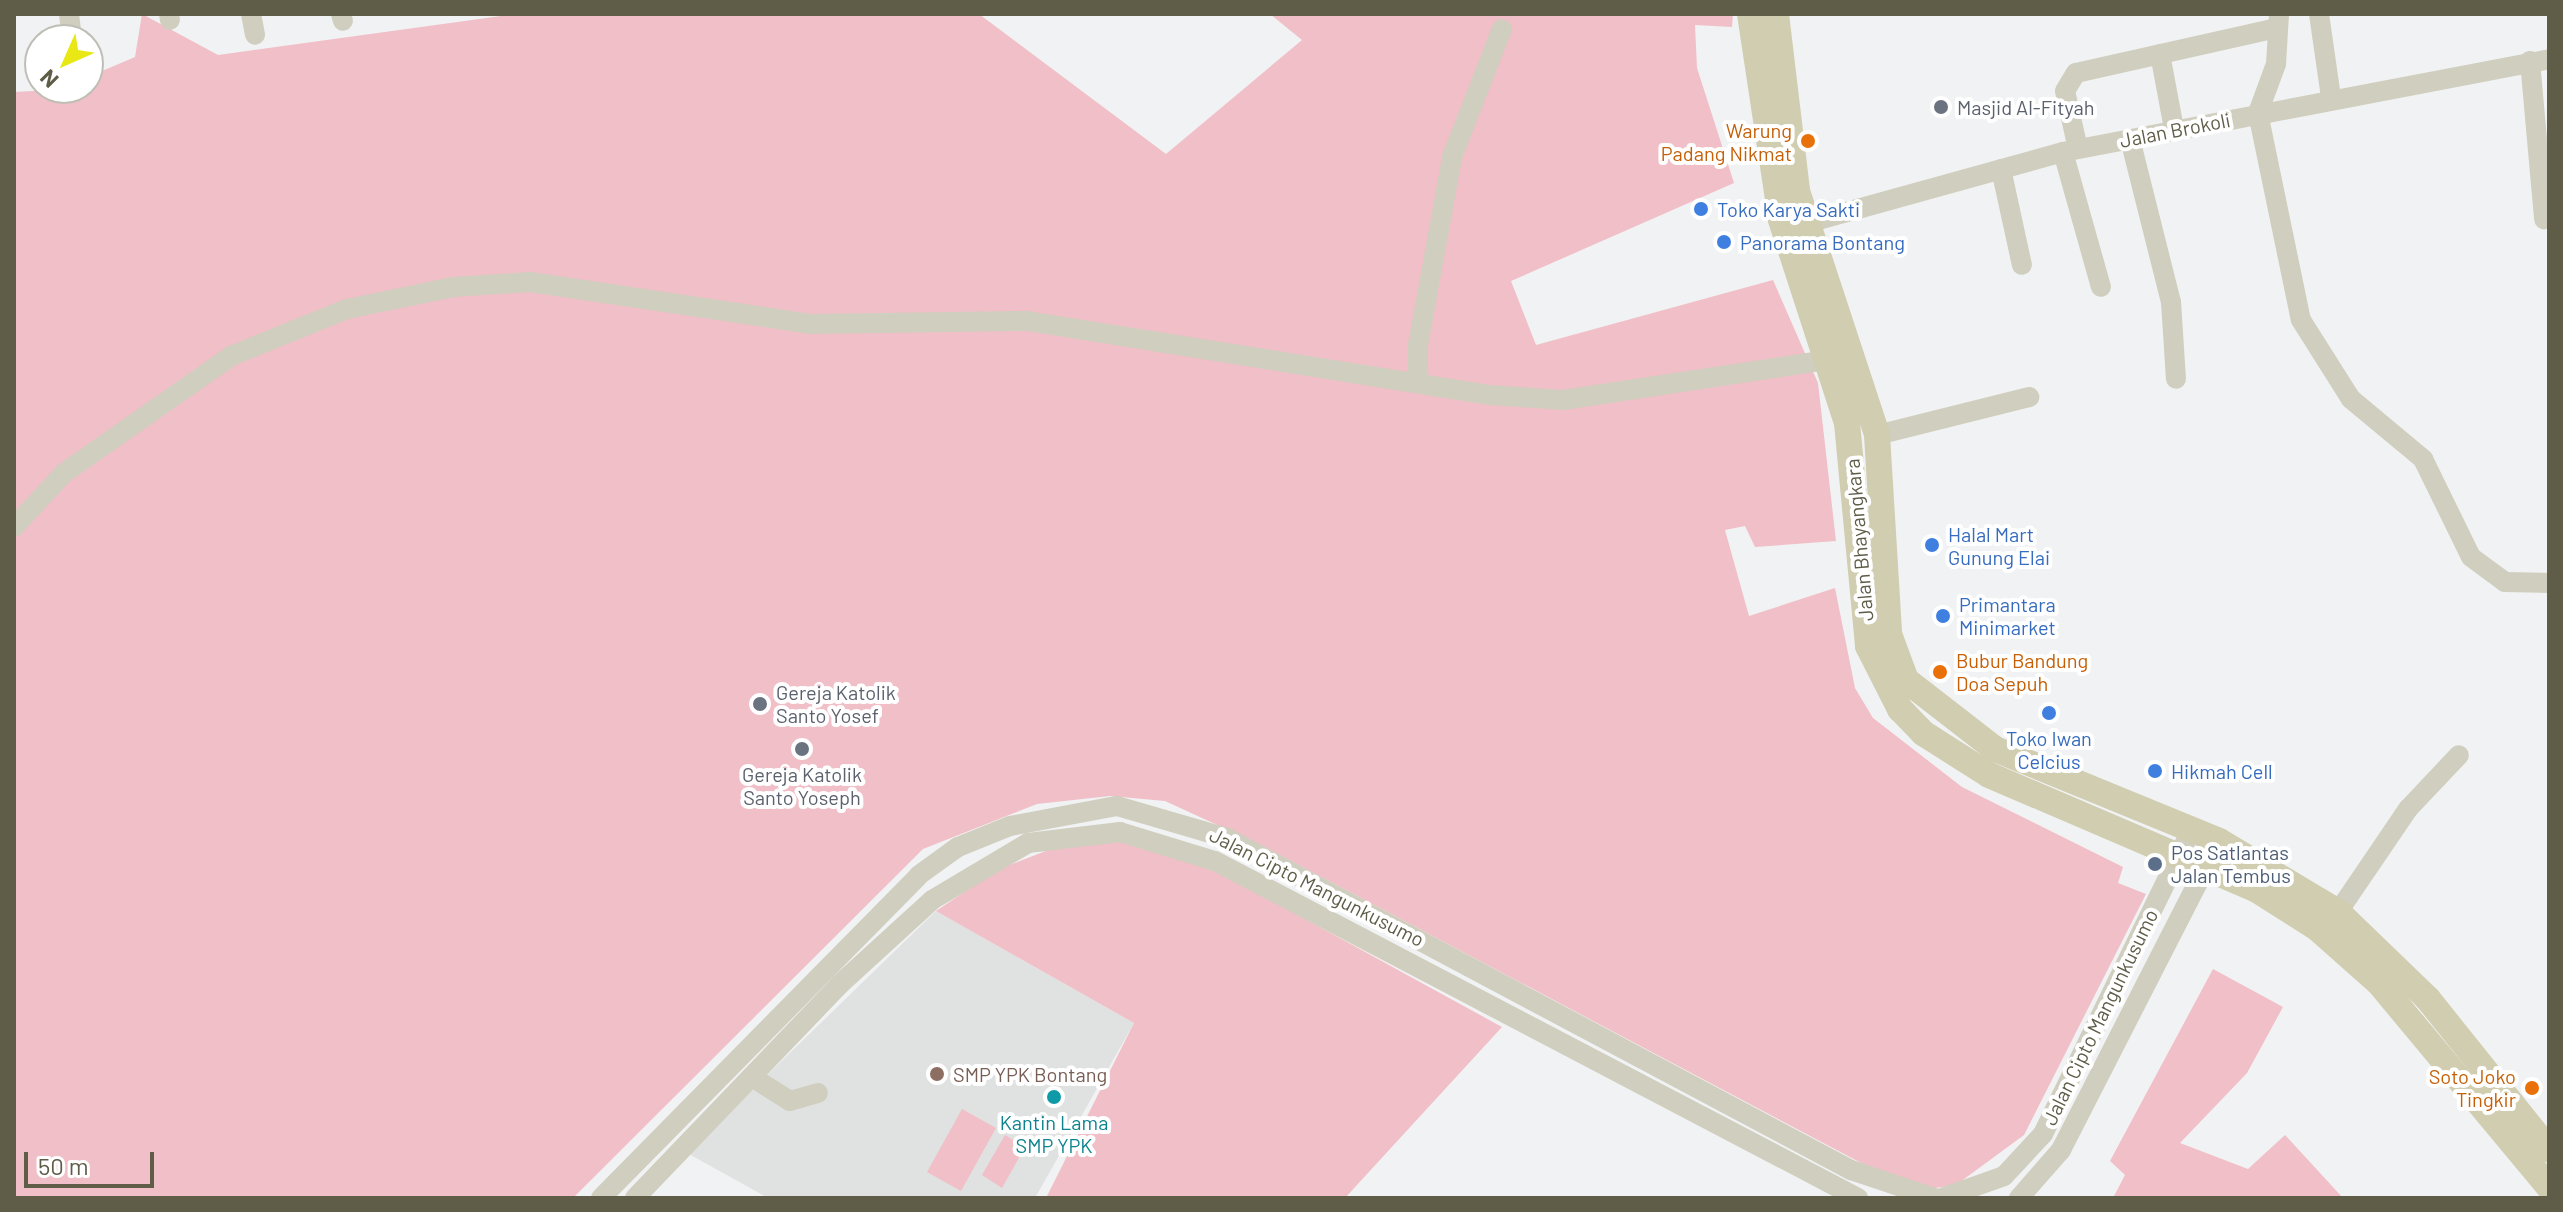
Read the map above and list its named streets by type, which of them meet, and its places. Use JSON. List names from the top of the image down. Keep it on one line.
{"streets":{"main road":["Jalan Bhayangkara"],"street":["Jalan Brokoli","Jalan Cipto Mangunkusumo"]},"crossings":[["Jalan Brokoli","Jalan Bhayangkara"],["Jalan Bhayangkara","Jalan Cipto Mangunkusumo"]],"places":["Masjid Al-Fityah","Warung Padang Nikmat","Toko Karya Sakti","Panorama Bontang","Halal Mart Gunung Elai","Primantara Minimarket","Bubur Bandung Doa Sepuh","Gereja Katolik Santo Yosef","Toko Iwan Celcius","Gereja Katolik Santo Yoseph","Hikmah Cell","Pos Satlantas Jalan Tembus","SMP YPK Bontang","Soto Joko Tingkir","Kantin Lama SMP YPK"],"scale_bar":"50 m","north":"bottom left"}
